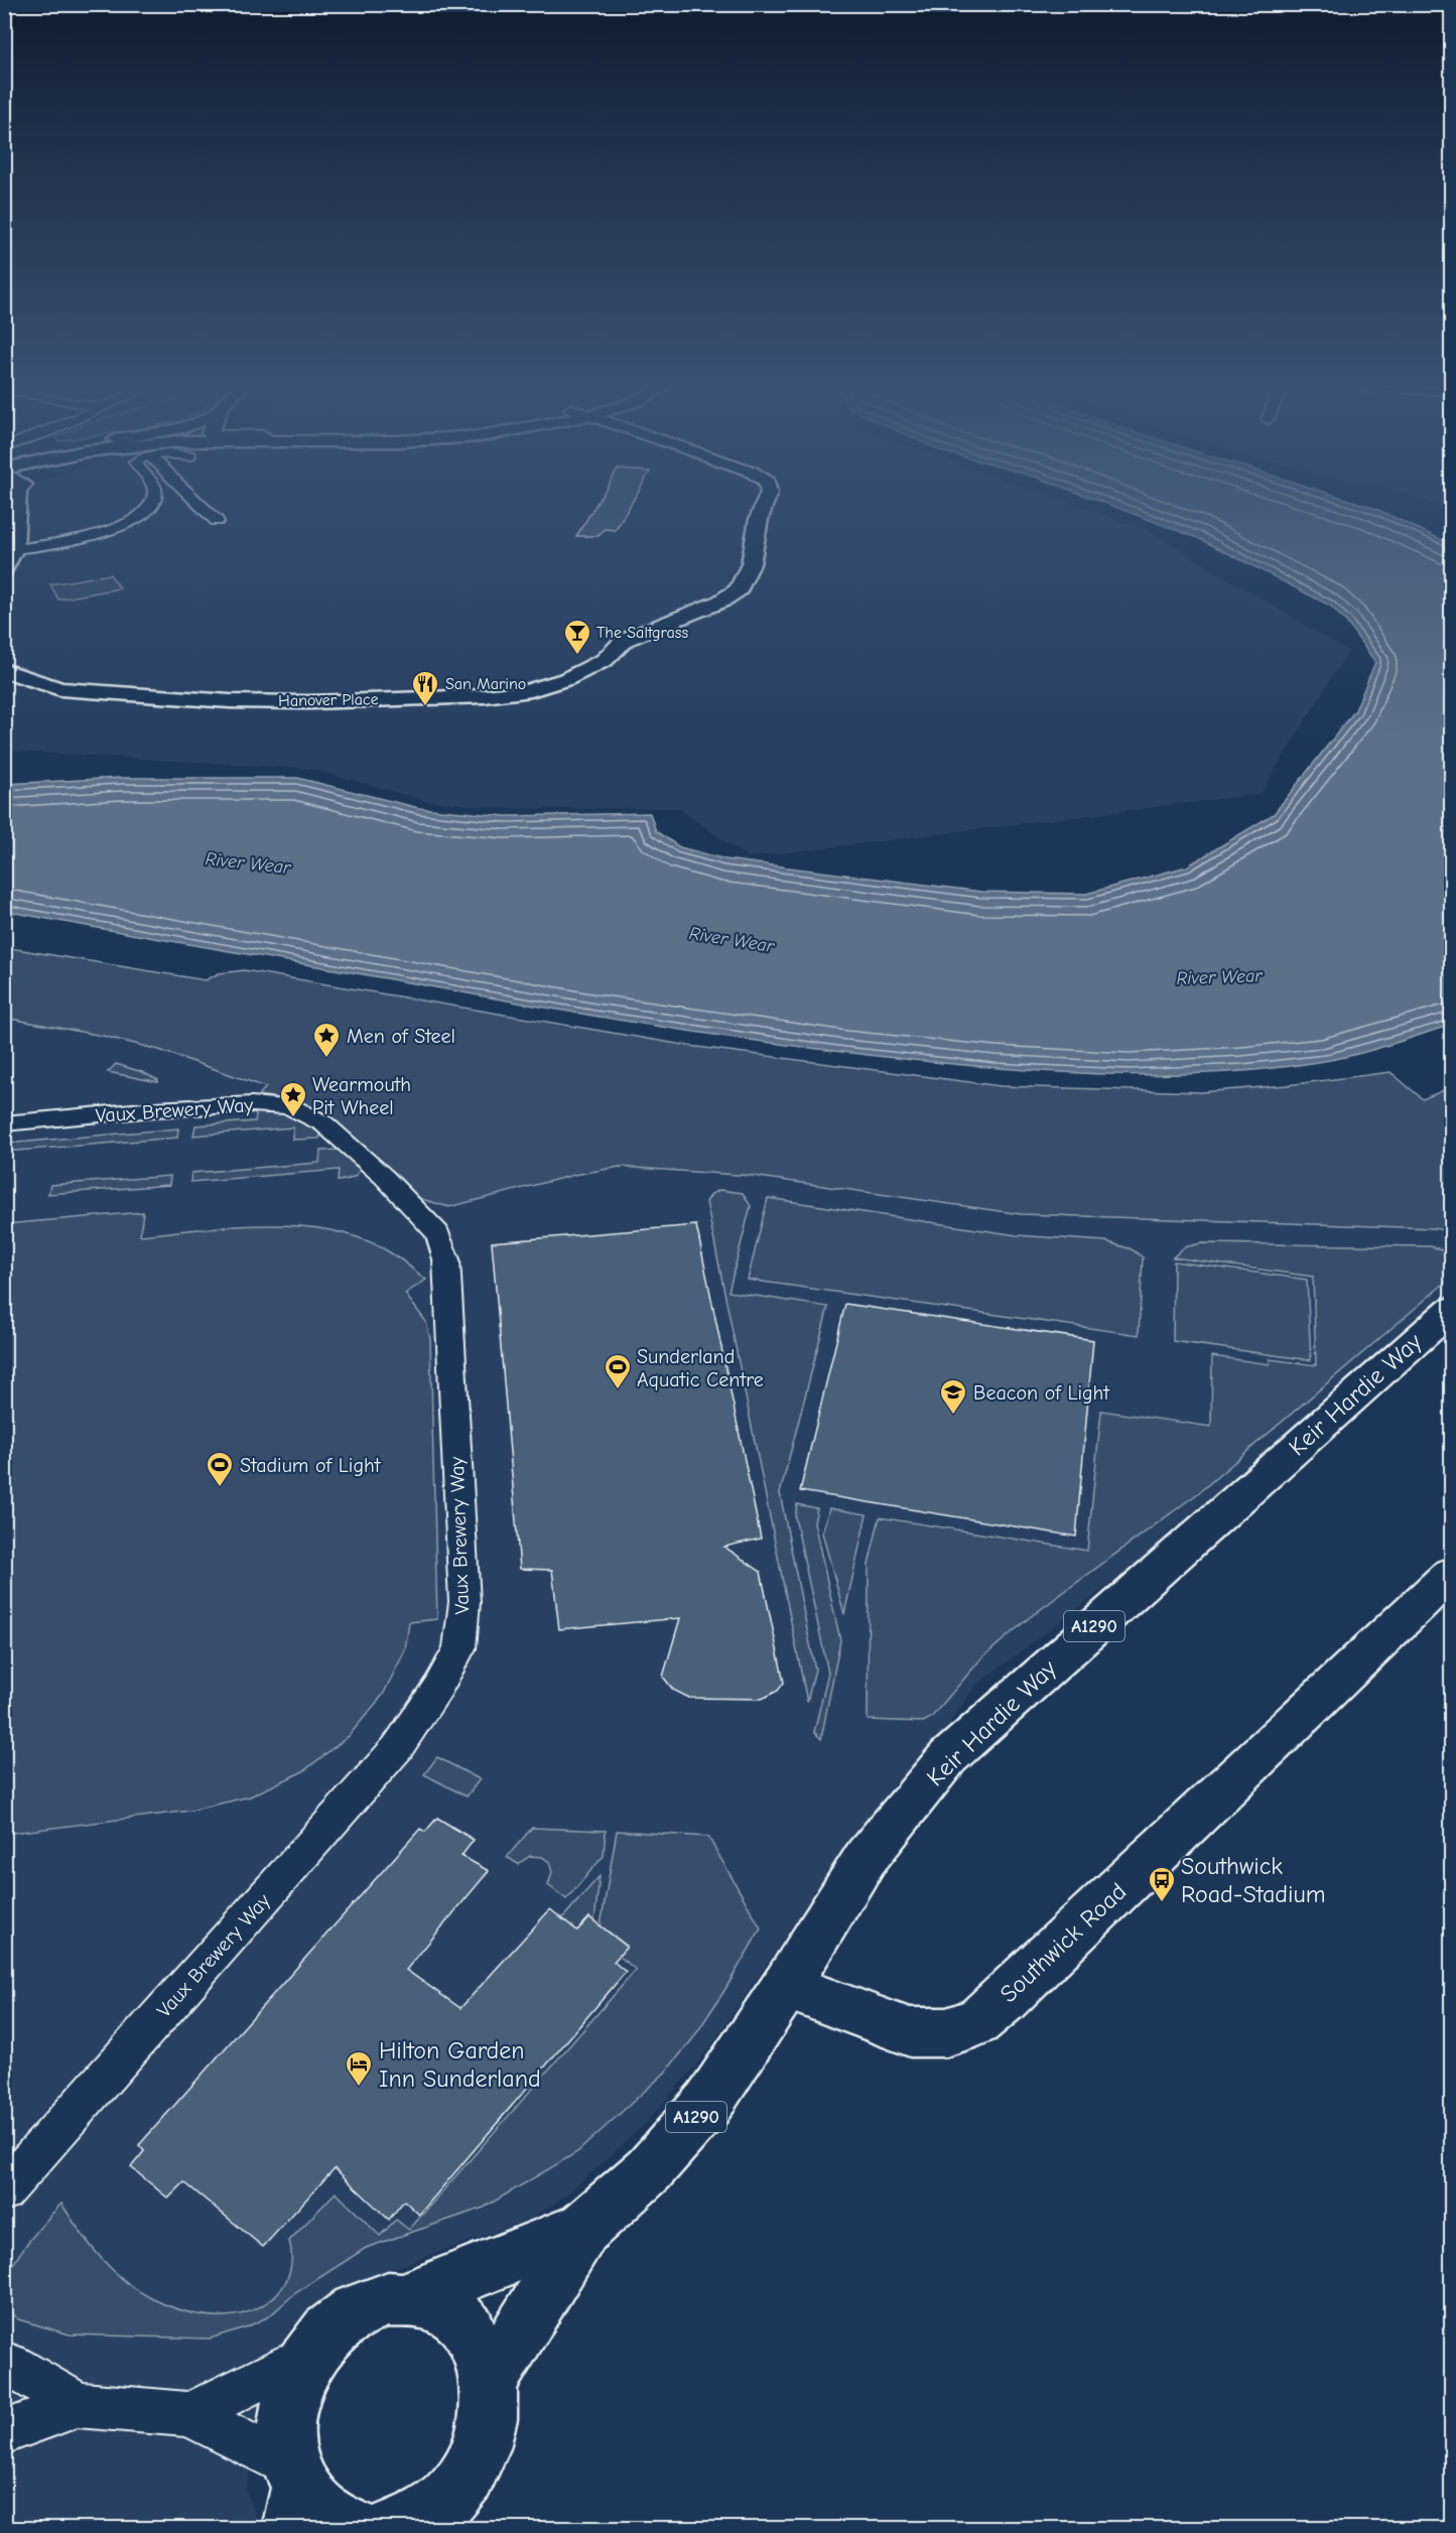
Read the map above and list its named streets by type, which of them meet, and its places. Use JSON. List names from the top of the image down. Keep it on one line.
{"streets":{"main road":["Hanover Place","Keir Hardie Way","A1290","Southwick Road"],"street":["Vaux Brewery Way"]},"crossings":[["Keir Hardie Way","A1290"],["Keir Hardie Way","Southwick Road"]],"water":["River Wear"],"places":{"bar":["The Saltgrass"],"restaurant":["San Marino"],"place":["Men of Steel","Wearmouth Pit Wheel"],"sports":["Sunderland Aquatic Centre","Stadium of Light"],"school or university":["Beacon of Light"],"bus stop":["Southwick Road-Stadium"],"hotel":["Hilton Garden Inn Sunderland"]}}
